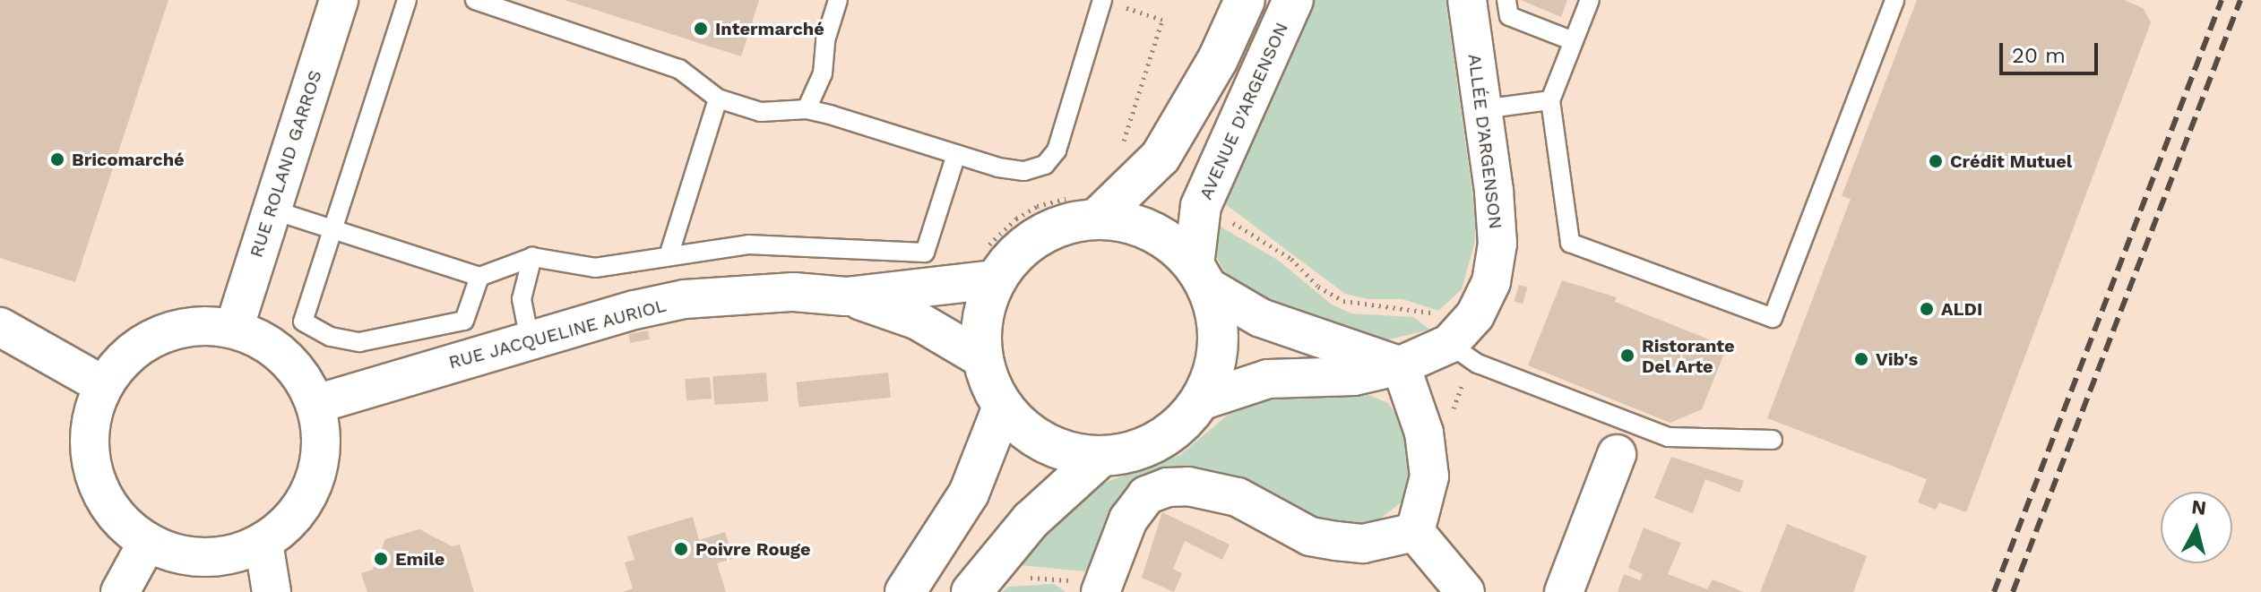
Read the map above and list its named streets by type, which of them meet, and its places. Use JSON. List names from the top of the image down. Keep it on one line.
{"streets":{"main road":["AVENUE D'ARGENSON"],"street":["ALLÉE D’ARGENSON","RUE ROLAND GARROS","RUE JACQUELINE AURIOL"]},"crossings":[["AVENUE D'ARGENSON","RUE JACQUELINE AURIOL"],["RUE ROLAND GARROS","RUE JACQUELINE AURIOL"]],"places":["Intermarché","Bricomarché","Crédit Mutuel","ALDI","Ristorante Del Arte","Vib's","Poivre Rouge","Emile"],"scale_bar":"20 m","north":"top"}
